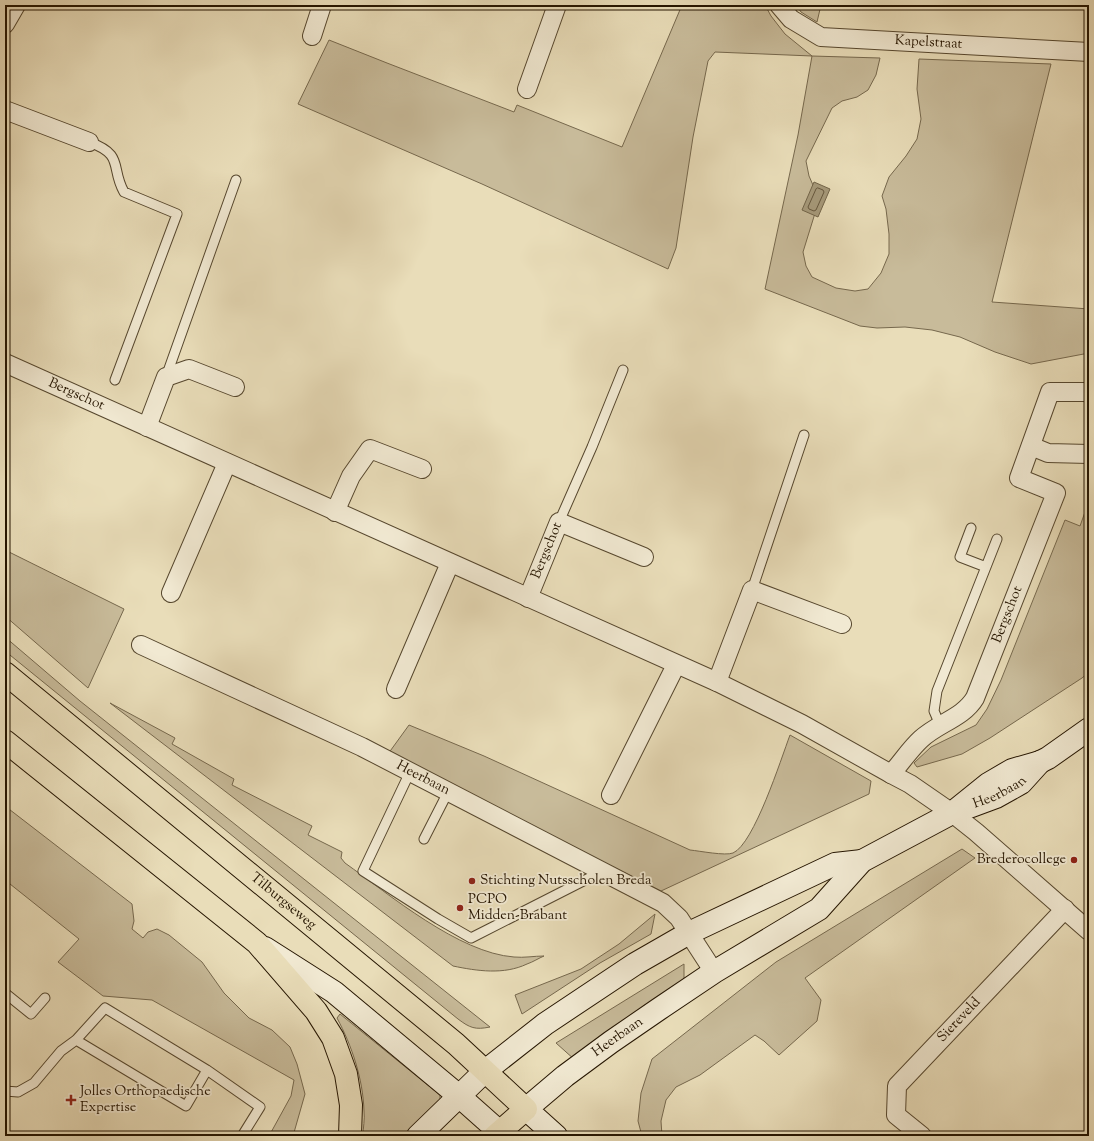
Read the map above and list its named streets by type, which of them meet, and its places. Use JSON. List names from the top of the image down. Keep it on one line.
{"streets":{"main road":["Tilburgseweg"],"street":["Kapelstraat","Bergschot","Heerbaan","Siereveld"]},"crossings":[["Bergschot","Heerbaan"],["Bergschot","Siereveld"],["Heerbaan","Tilburgseweg"]],"places":{"other":["Brederocollege","Stichting Nutsscholen Breda","PCPO Midden-Brabant"],"health":["Jolles Orthopaedische Expertise"]}}
